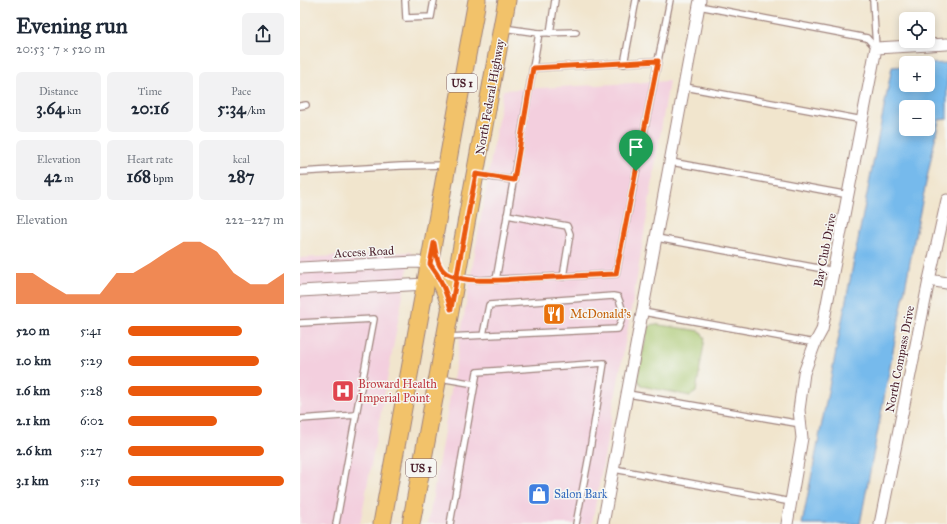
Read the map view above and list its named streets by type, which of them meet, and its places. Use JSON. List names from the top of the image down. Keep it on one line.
{"streets":{"main road":["US 1","North Federal Highway"],"street":["Bay Club Drive","Access Road","North Compass Drive"]},"crossings":[["US 1","Access Road"]],"places":{"restaurant":["McDonald's"],"hospital":["Broward Health Imperial Point"],"shop":["Salon Bark"]},"page":{"heading":["Evening run","20:53 · 7 × 520 m"],"map_buttons":["+","−"],"stats":[["Distance","3.64 km"],["Time","20:16"],["Pace","5:34 /km"],["Elevation","42 m"],["Heart rate","168 bpm"],["kcal","287"]],"chart":["Elevation","222–227 m"],"list":[{"name":"520 m","note":"5:41"},{"name":"1.0 km","note":"5:29"},{"name":"1.6 km","note":"5:28"},{"name":"2.1 km","note":"6:02"},{"name":"2.6 km","note":"5:27"},{"name":"3.1 km","note":"5:15"}]}}
